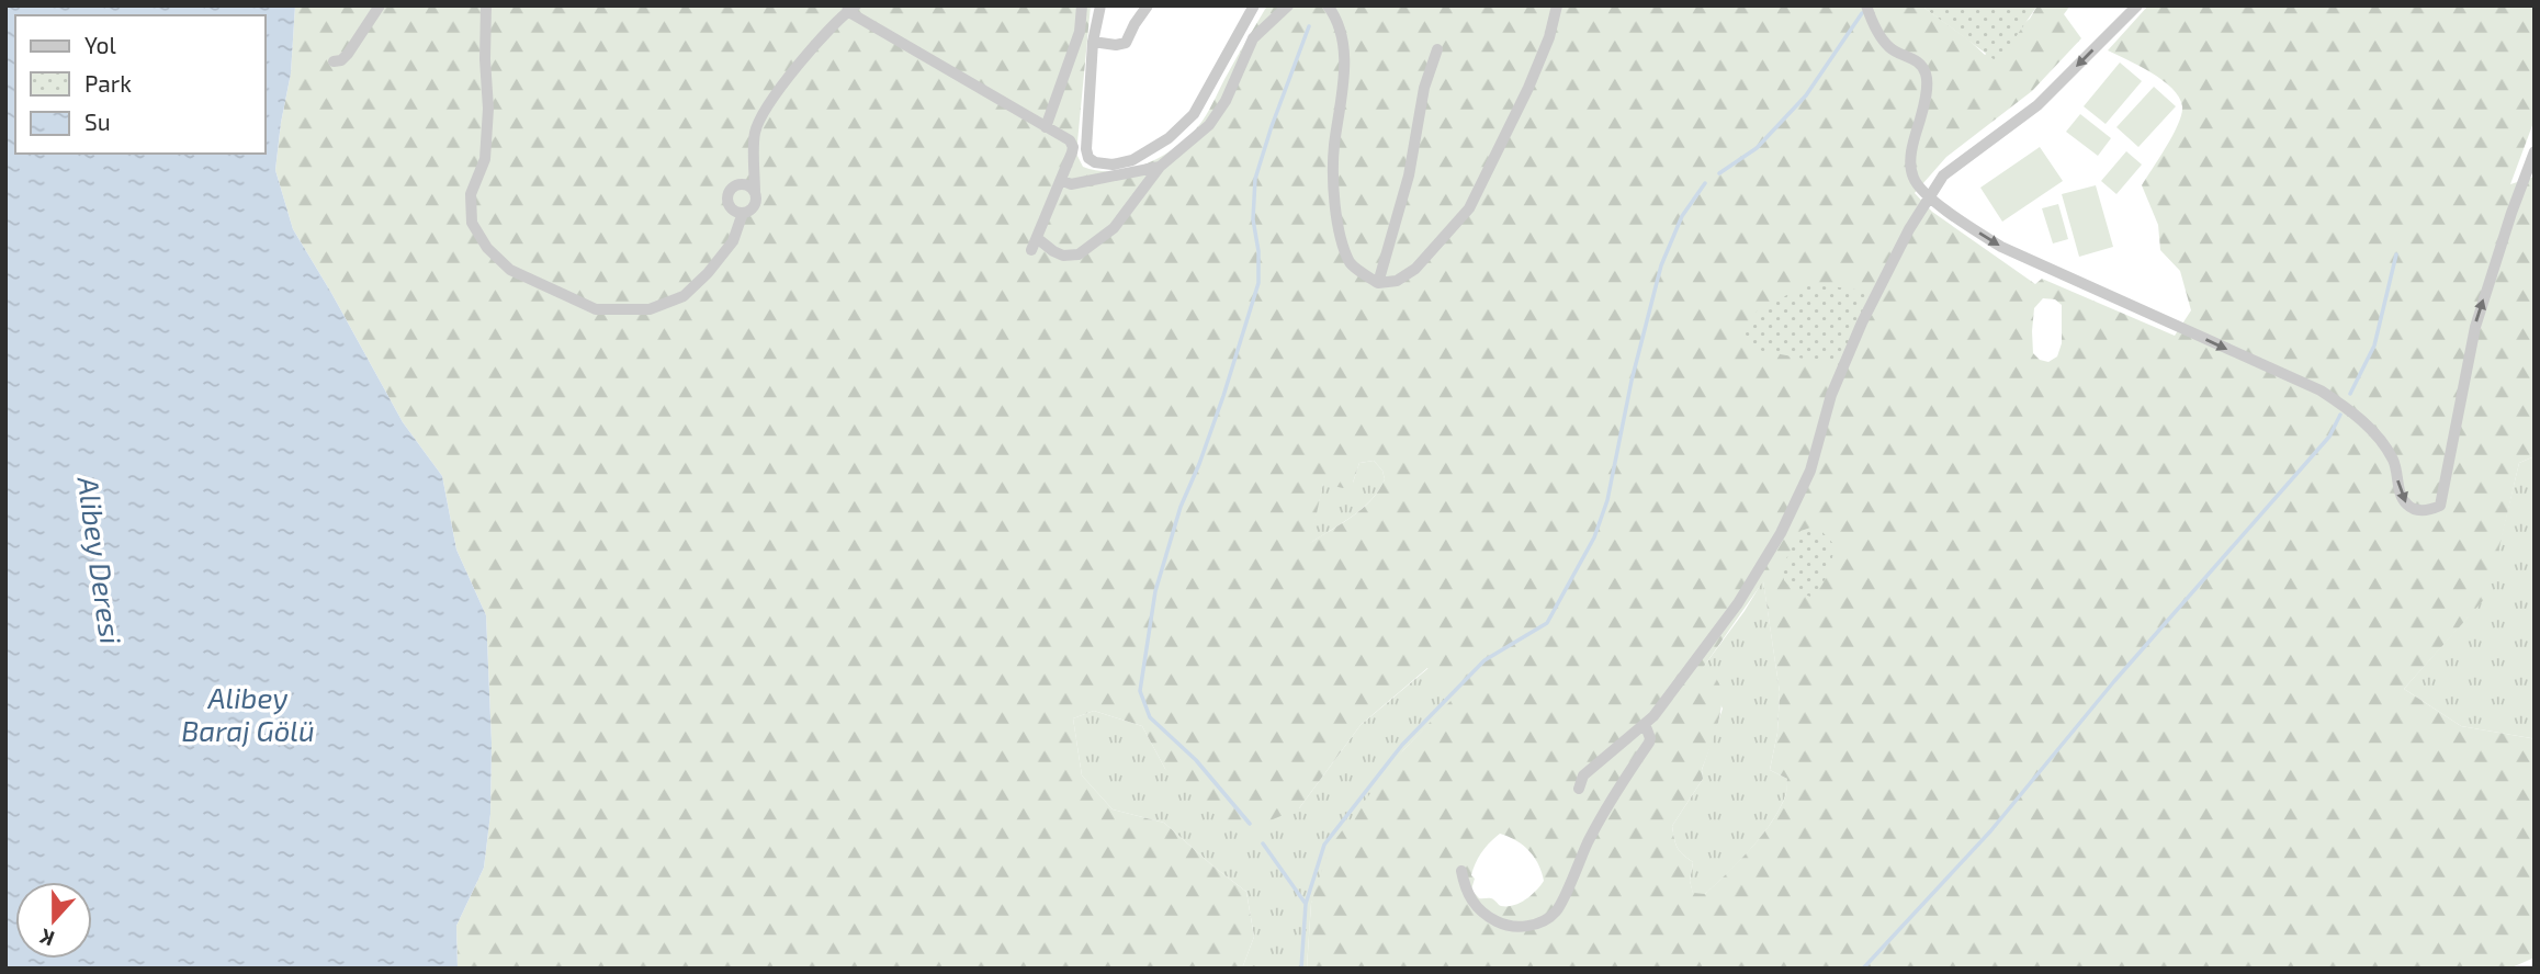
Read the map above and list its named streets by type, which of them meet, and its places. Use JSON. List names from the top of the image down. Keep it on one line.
{"water":["Alibey Deresi","Alibey Baraj Gölü"],"legend":["Yol","Park","Su"],"north":"bottom"}
